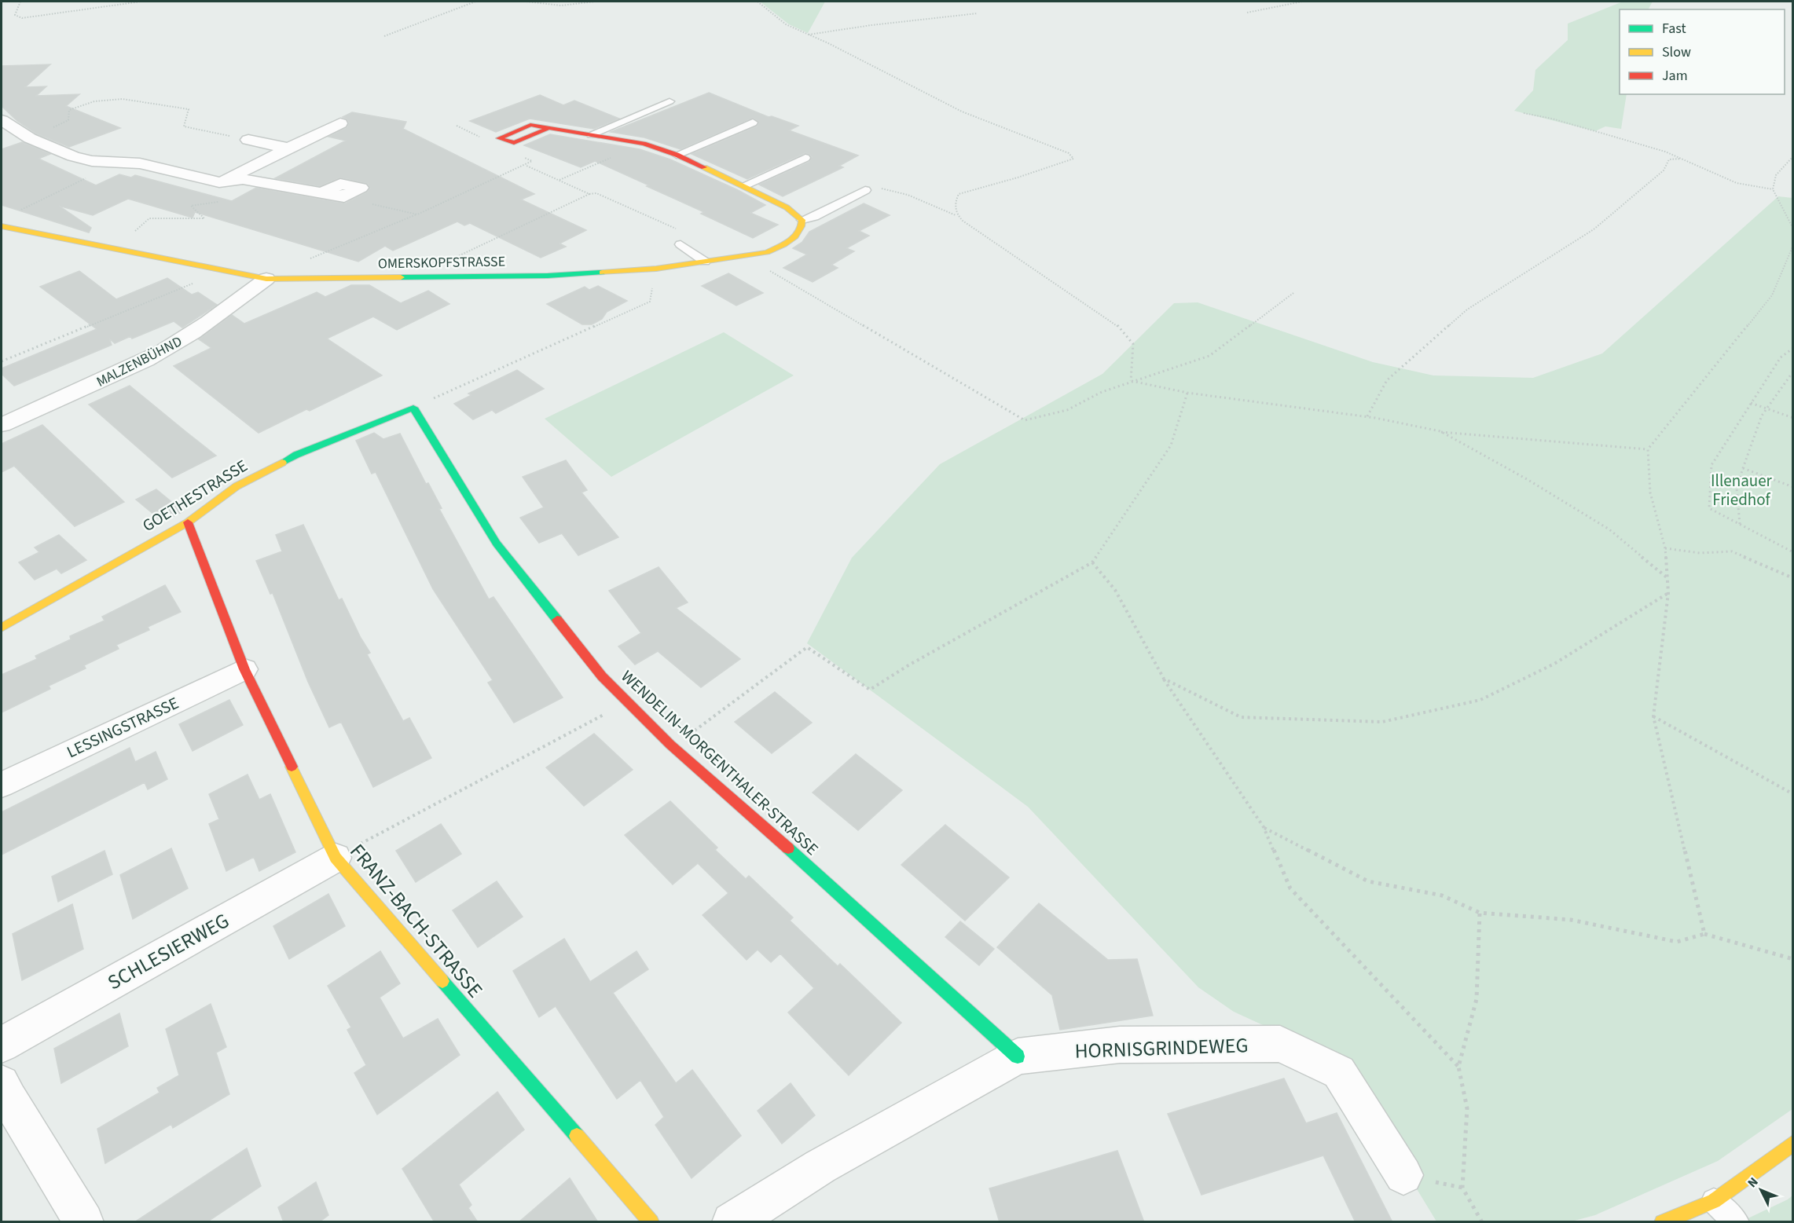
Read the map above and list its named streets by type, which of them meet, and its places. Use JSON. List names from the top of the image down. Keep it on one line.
{"streets":{"street":["OMERSKOPFSTRASSE","MALZENBÜHND","GOETHESTRASSE","LESSINGSTRASSE","WENDELIN-MORGENTHALER-STRASSE","FRANZ-BACH-STRASSE","SCHLESIERWEG","HORNISGRINDEWEG"]},"crossings":[["OMERSKOPFSTRASSE","MALZENBÜHND"],["GOETHESTRASSE","WENDELIN-MORGENTHALER-STRASSE"],["GOETHESTRASSE","FRANZ-BACH-STRASSE"],["LESSINGSTRASSE","FRANZ-BACH-STRASSE"],["WENDELIN-MORGENTHALER-STRASSE","HORNISGRINDEWEG"],["FRANZ-BACH-STRASSE","SCHLESIERWEG"]],"parks":["Illenauer Friedhof"],"legend":["Fast","Slow","Jam"],"north":"top left"}
